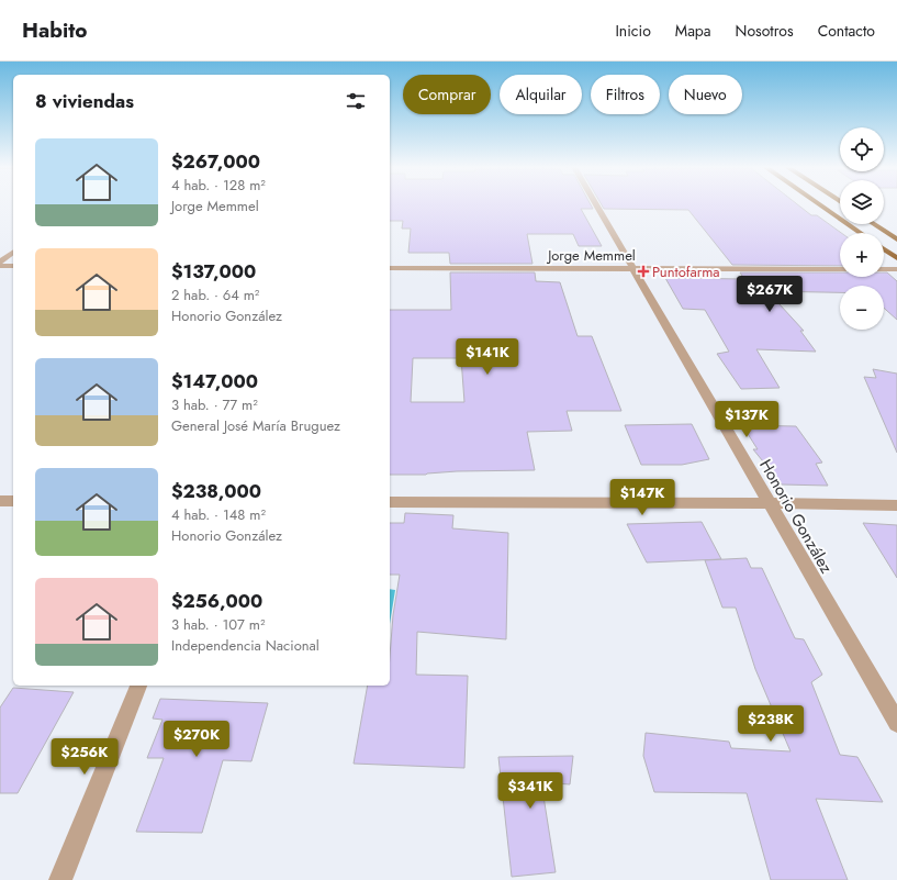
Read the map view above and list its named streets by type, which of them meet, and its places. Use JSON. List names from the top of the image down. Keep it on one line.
{"streets":{"street":["Jorge Memmel","Honorio González"]},"crossings":[["Jorge Memmel","Honorio González"]],"places":{"health":["Puntofarma"]},"page":{"header":"Habito","nav":["Inicio","Mapa","Nosotros","Contacto"],"chip":["Comprar","Alquilar","Filtros","Nuevo"],"heading":"8 viviendas","map_buttons":["+","−"],"list":[{"name":"$267,000","note":"4 hab. · 128 m² · Jorge Memmel"},{"name":"$137,000","note":"2 hab. · 64 m² · Honorio González"},{"name":"$147,000","note":"3 hab. · 77 m² · General José María Bruguez"},{"name":"$238,000","note":"4 hab. · 148 m² · Honorio González"},{"name":"$256,000","note":"3 hab. · 107 m² · Independencia Nacional"}],"price":["$267K","$141K","$137K","$147K","$238K","$270K","$256K","$341K"]}}
